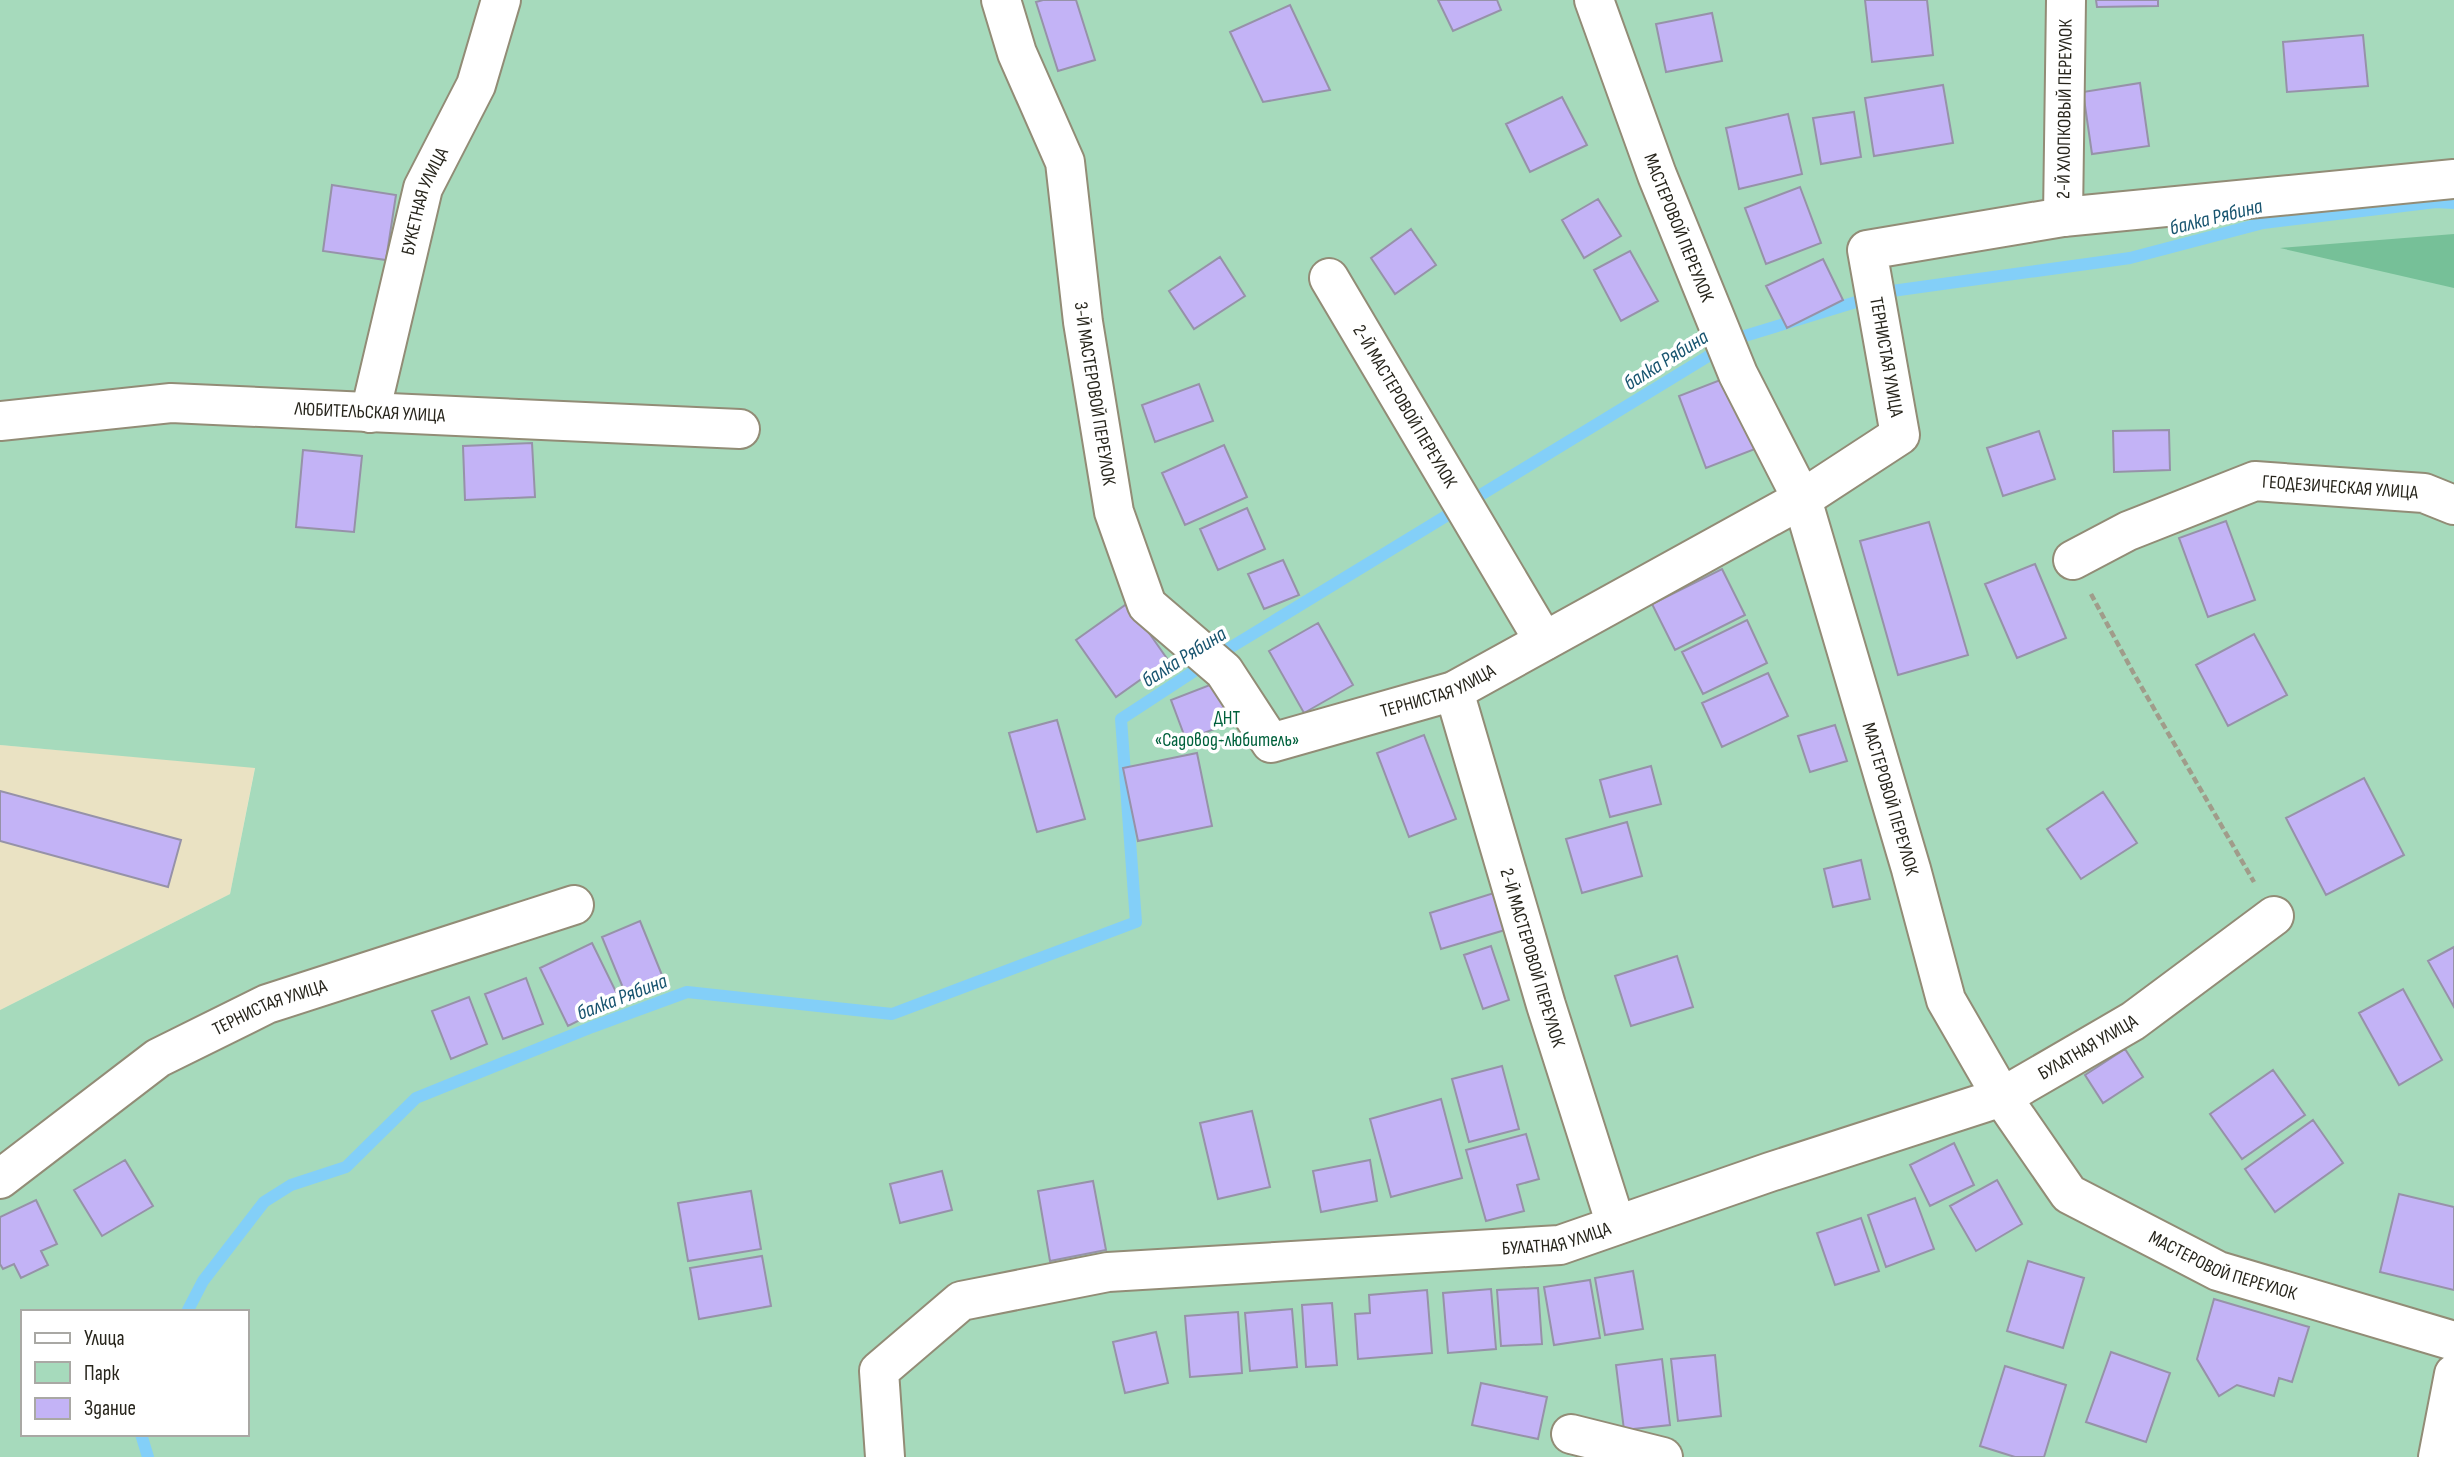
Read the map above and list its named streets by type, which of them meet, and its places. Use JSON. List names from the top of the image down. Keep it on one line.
{"streets":{"street":["2-Й ХЛОПКОВЫЙ ПЕРЕУЛОК","БУКЕТНАЯ УЛИЦА","МАСТЕРОВОЙ ПЕРЕУЛОК","ТЕРНИСТАЯ УЛИЦА","3-Й МАСТЕРОВОЙ ПЕРЕУЛОК","2-Й МАСТЕРОВОЙ ПЕРЕУЛОК","ЛЮБИТЕЛЬСКАЯ УЛИЦА","ГЕОДЕЗИЧЕСКАЯ УЛИЦА","БУЛАТНАЯ УЛИЦА"]},"crossings":[["2-Й ХЛОПКОВЫЙ ПЕРЕУЛОК","ТЕРНИСТАЯ УЛИЦА"],["БУКЕТНАЯ УЛИЦА","ЛЮБИТЕЛЬСКАЯ УЛИЦА"],["МАСТЕРОВОЙ ПЕРЕУЛОК","ТЕРНИСТАЯ УЛИЦА"],["МАСТЕРОВОЙ ПЕРЕУЛОК","БУЛАТНАЯ УЛИЦА"],["ТЕРНИСТАЯ УЛИЦА","3-Й МАСТЕРОВОЙ ПЕРЕУЛОК"],["ТЕРНИСТАЯ УЛИЦА","2-Й МАСТЕРОВОЙ ПЕРЕУЛОК"],["2-Й МАСТЕРОВОЙ ПЕРЕУЛОК","БУЛАТНАЯ УЛИЦА"]],"water":["балка Рябина"],"parks":["ДНТ «Садовод-любитель»"],"legend":["Улица","Парк","Здание"]}
